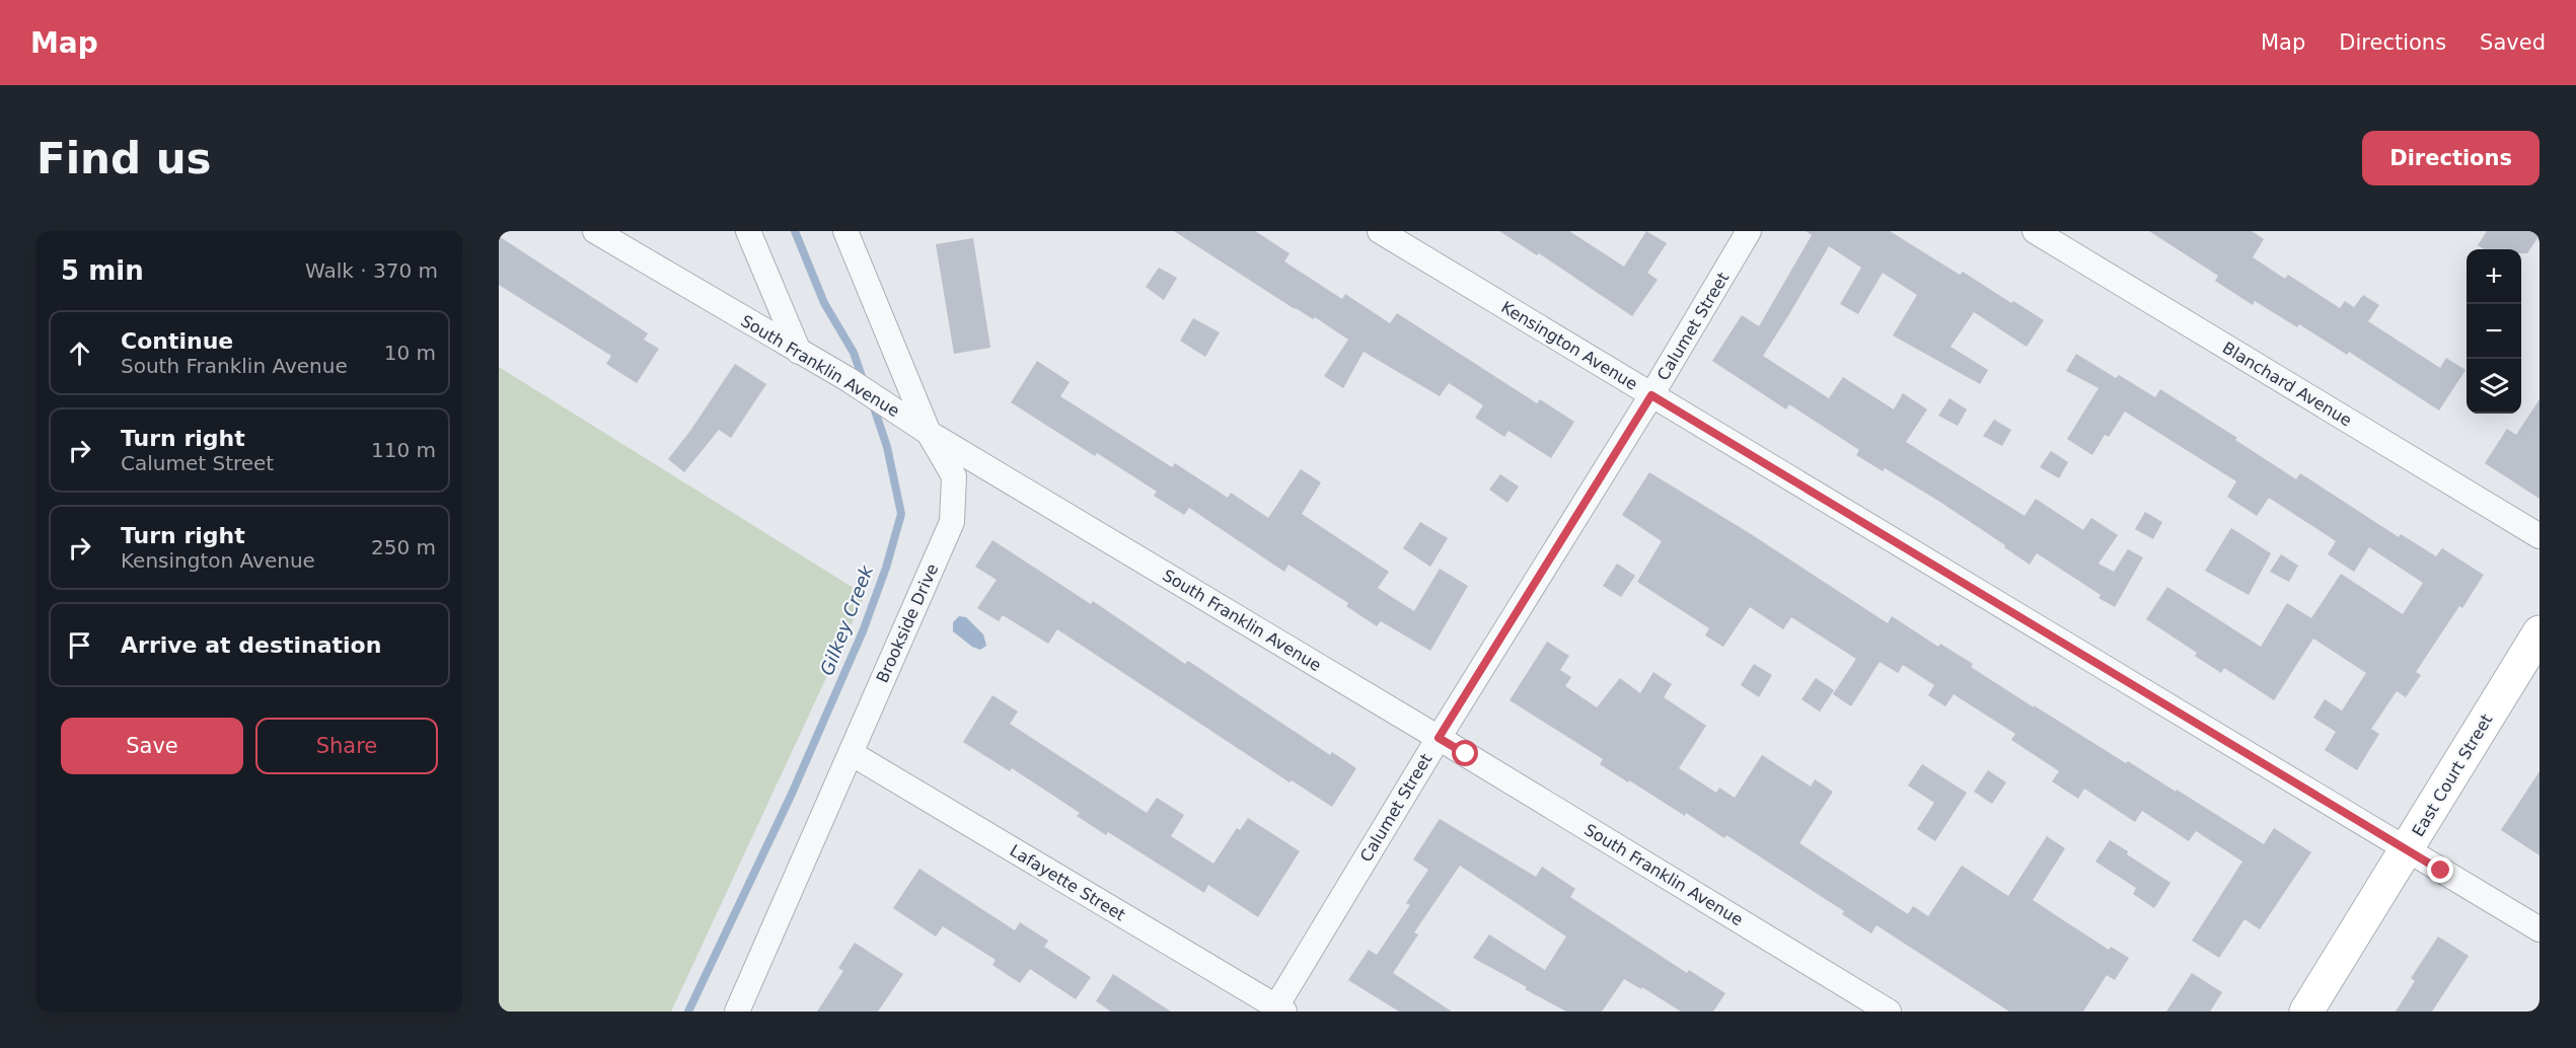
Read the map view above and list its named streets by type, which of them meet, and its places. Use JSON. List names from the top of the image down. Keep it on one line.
{"streets":{"main road":["East Court Street"],"street":["Calumet Street","Kensington Avenue","South Franklin Avenue","Blanchard Avenue","Brookside Drive","Lafayette Street"]},"crossings":[["Calumet Street","Kensington Avenue"],["Calumet Street","South Franklin Avenue"],["Calumet Street","Lafayette Street"],["Kensington Avenue","East Court Street"],["South Franklin Avenue","Brookside Drive"],["Brookside Drive","Lafayette Street"]],"water":["Gilkey Creek"],"page":{"header":"Map","nav":["Map","Directions","Saved"],"buttons":["Directions",["Save","Share"]],"title":"Find us","heading":["5 min","Walk · 370 m"],"map_buttons":["+","−"],"list":[["Continue","South Franklin Avenue","10 m"],["Turn right","Calumet Street","110 m"],["Turn right","Kensington Avenue","250 m"],"Arrive at destination"]}}
